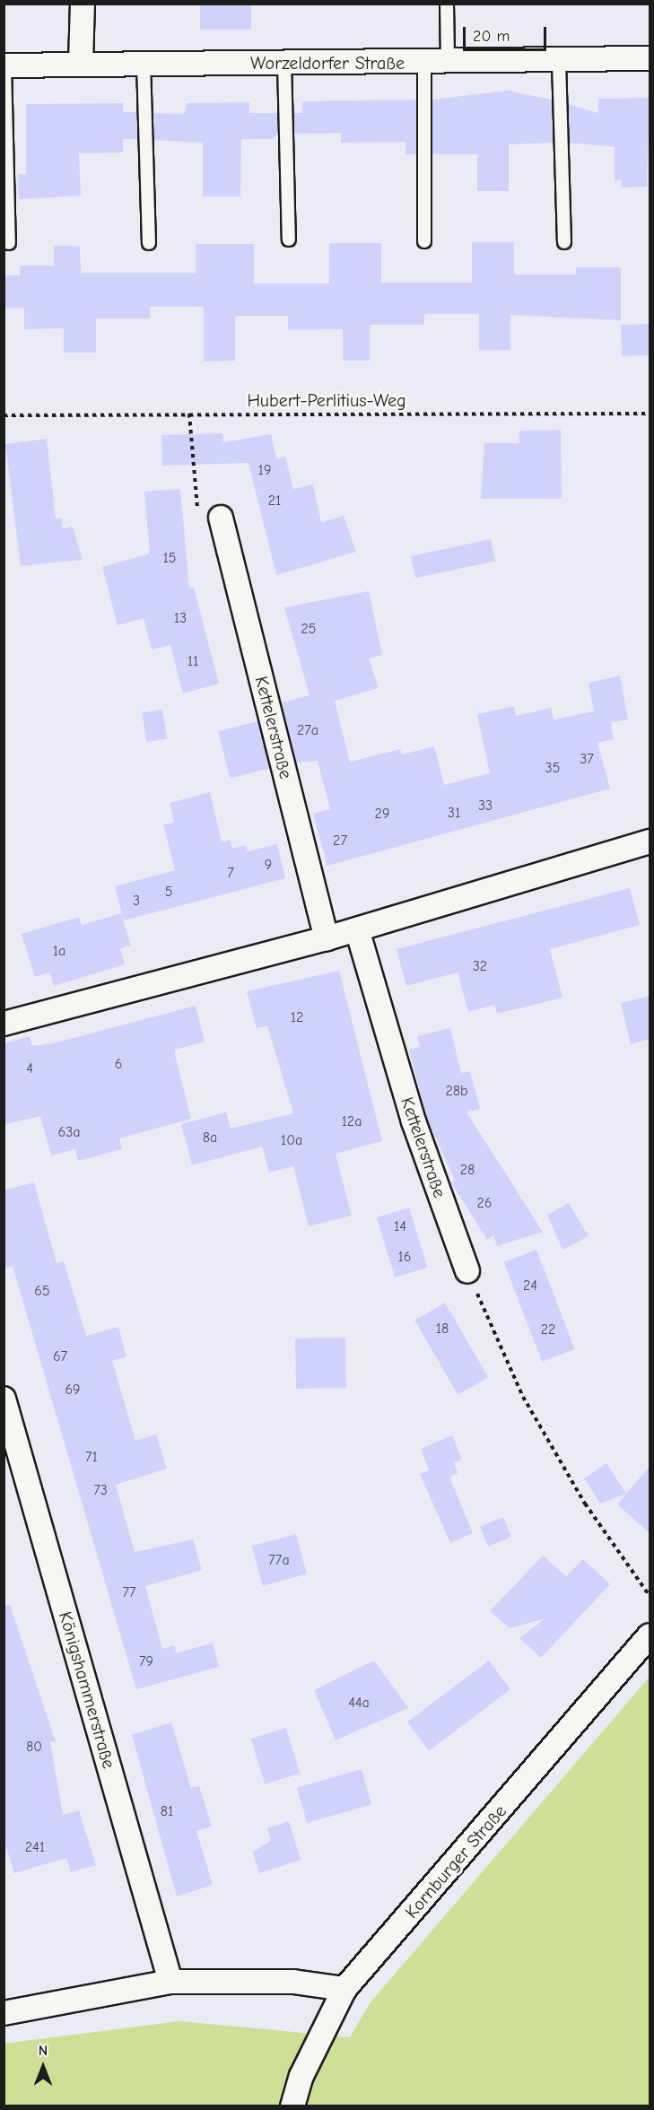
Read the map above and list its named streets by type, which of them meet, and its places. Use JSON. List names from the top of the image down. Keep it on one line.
{"streets":{"street":["Worzeldorfer Straße","Kettelerstraße","Königshammerstraße","Kornburger Straße"],"path":["Hubert-Perlitius-Weg"]},"house_numbers":["19","21","15","13","25","11","27a","37","35","33","31","29","27","9","7","5","3","1a","32","12","6","4","28b","12a","63a","8a","10a","28","26","14","16","24","65","18","22","67","69","71","73","77a","77","79","44a","80","81","241"],"scale_bar":"20 m","north":"top"}
